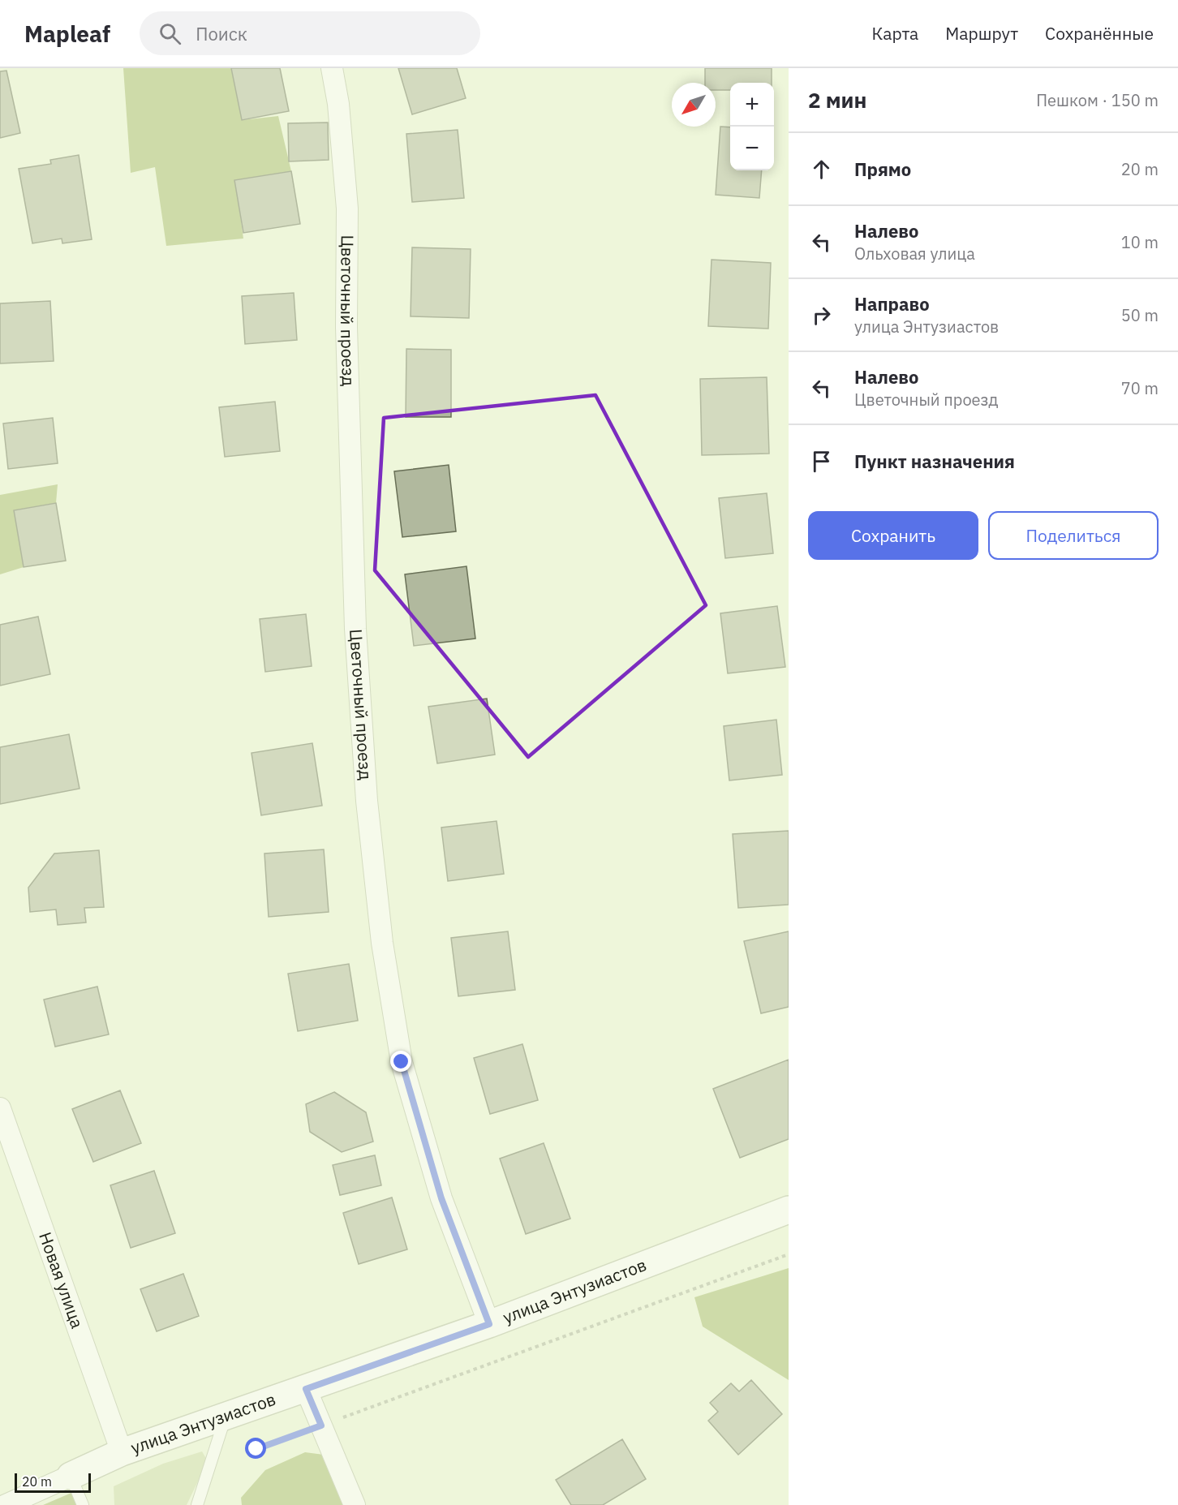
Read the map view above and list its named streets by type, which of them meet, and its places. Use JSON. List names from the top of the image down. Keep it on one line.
{"streets":{"street":["Цветочный проезд","Новая улица","улица Энтузиастов"]},"crossings":[["Цветочный проезд","улица Энтузиастов"],["Новая улица","улица Энтузиастов"]],"scale_bar":"20 m","north":"bottom left","page":{"header":"Mapleaf","search":"Поиск","nav":["Карта","Маршрут","Сохранённые"],"heading":["2 мин","Пешком · 150 m"],"map_buttons":["+","−"],"list":[["Прямо","20 m"],["Налево","Ольховая улица","10 m"],["Направо","улица Энтузиастов","50 m"],["Налево","Цветочный проезд","70 m"],"Пункт назначения"],"buttons":["Сохранить","Поделиться"],"scale":"20 m"}}
